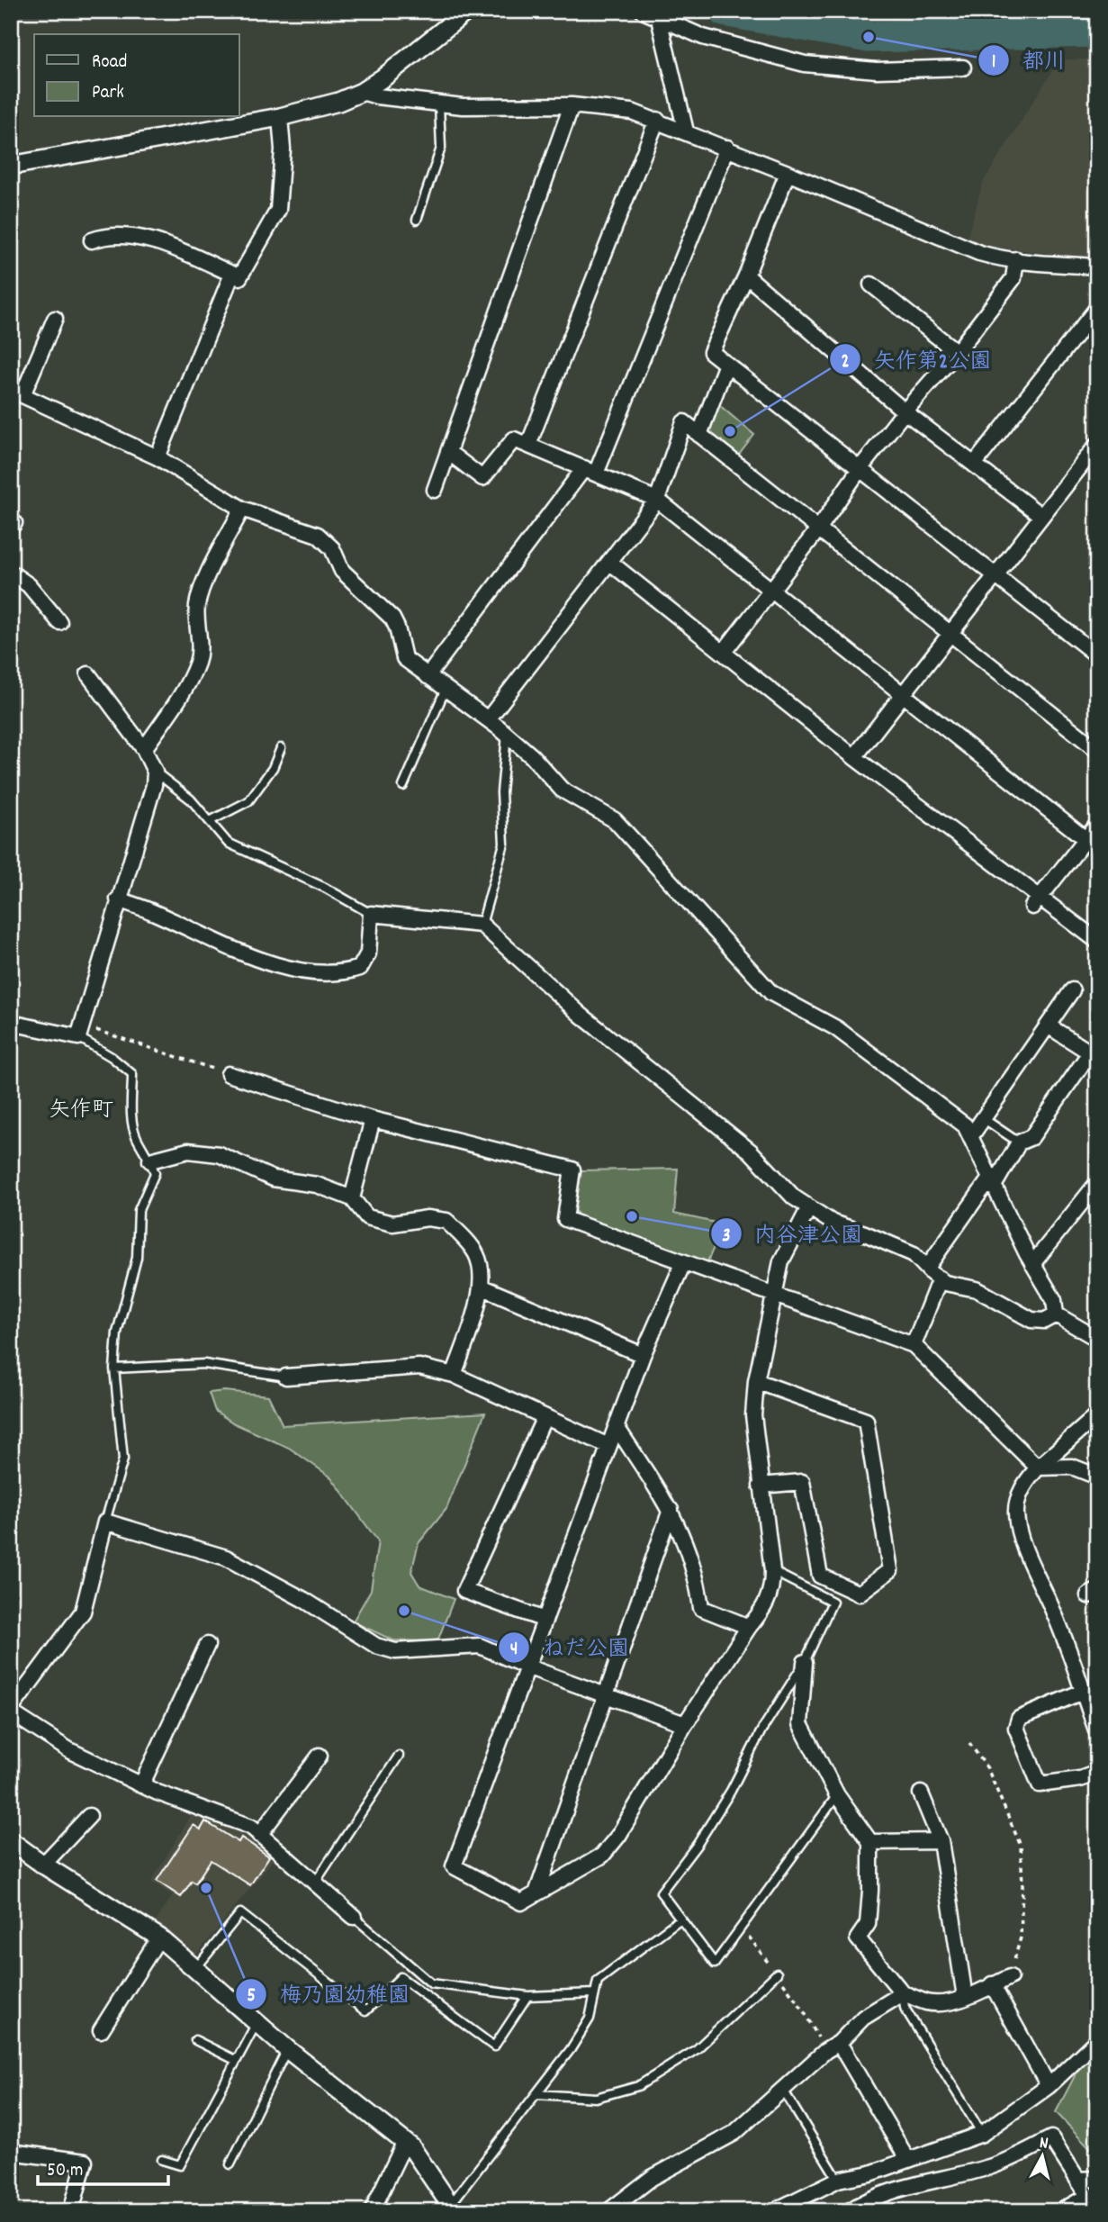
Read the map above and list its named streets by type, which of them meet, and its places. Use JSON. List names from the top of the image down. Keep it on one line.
{"districts":["矢作町"],"places":["都川","矢作第2公園","内谷津公園","ねだ公園","梅乃園幼稚園"],"legend":["Road","Park"],"scale_bar":"50 m","north":"top"}
